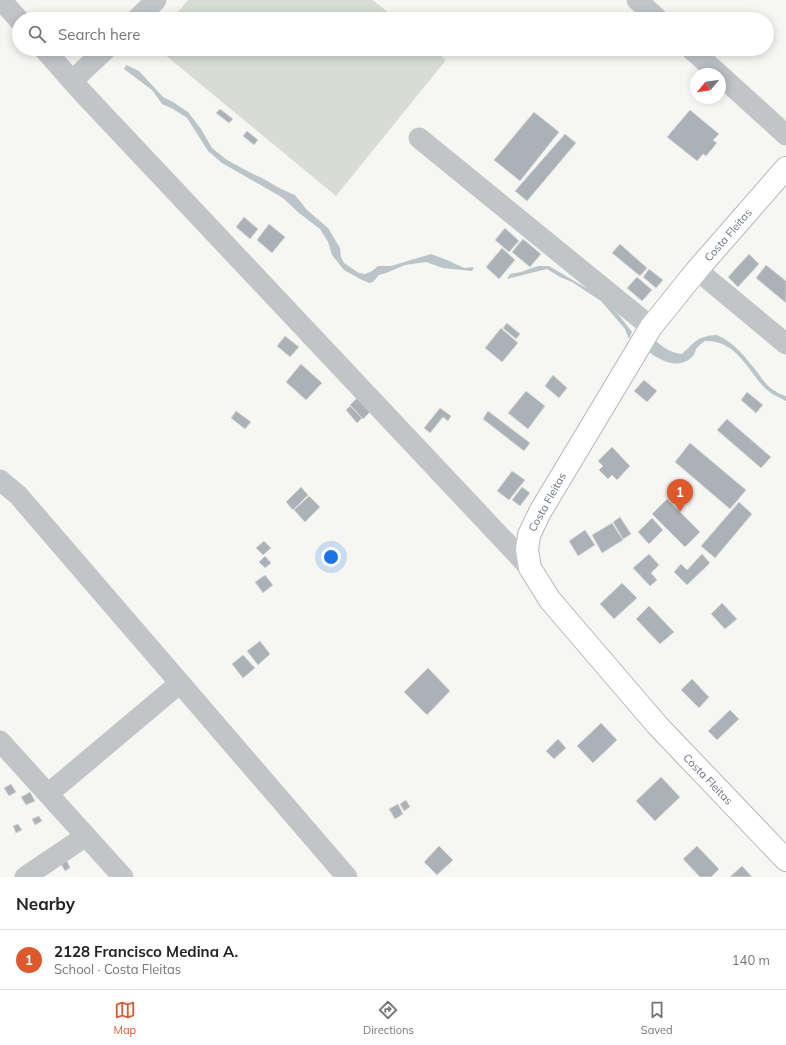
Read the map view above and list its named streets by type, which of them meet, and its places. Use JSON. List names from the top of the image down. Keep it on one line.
{"streets":{"main road":["Costa Fleitas"]},"north":"bottom left","page":{"search":"Search here","pins":"1","heading":"Nearby","list":[{"mark":"1","name":"2128 Francisco Medina A.","note":"School · Costa Fleitas","value":"140 m"}],"nav":["Map","Directions","Saved"]}}
